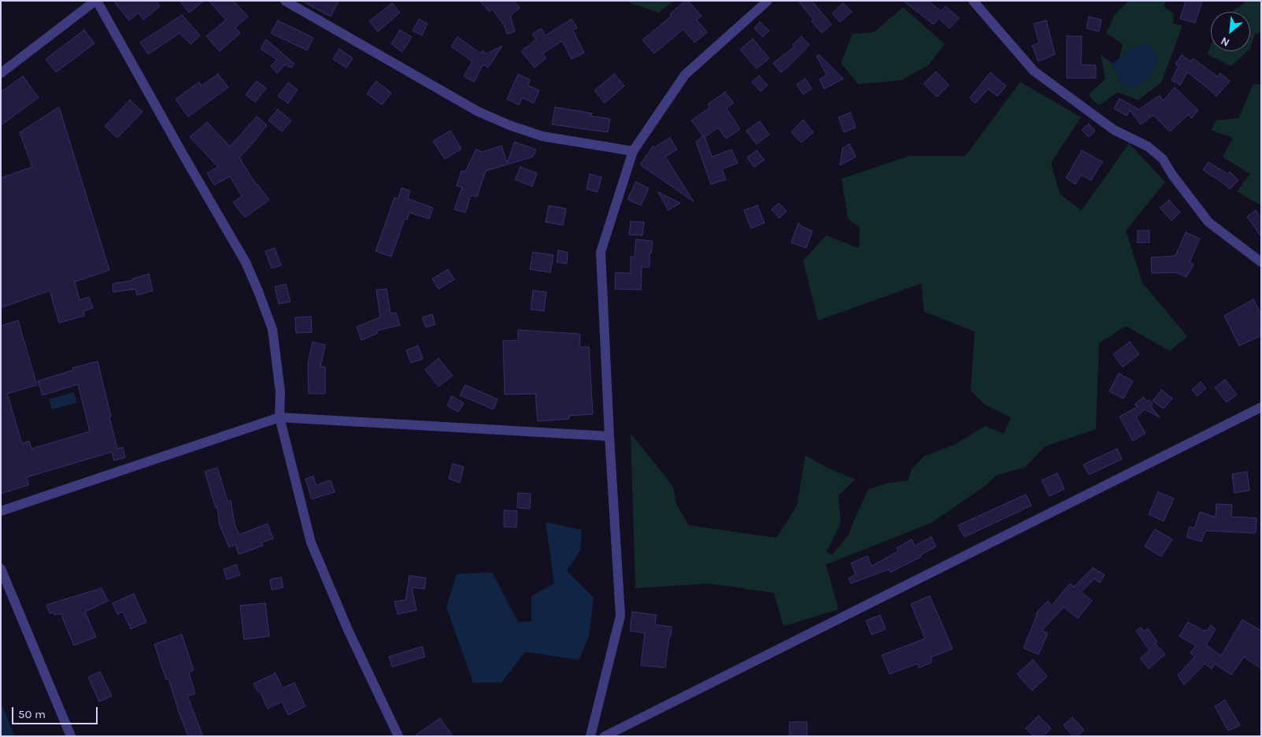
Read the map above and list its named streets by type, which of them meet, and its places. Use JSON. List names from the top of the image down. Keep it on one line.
{"scale_bar":"50 m","north":"bottom left"}
